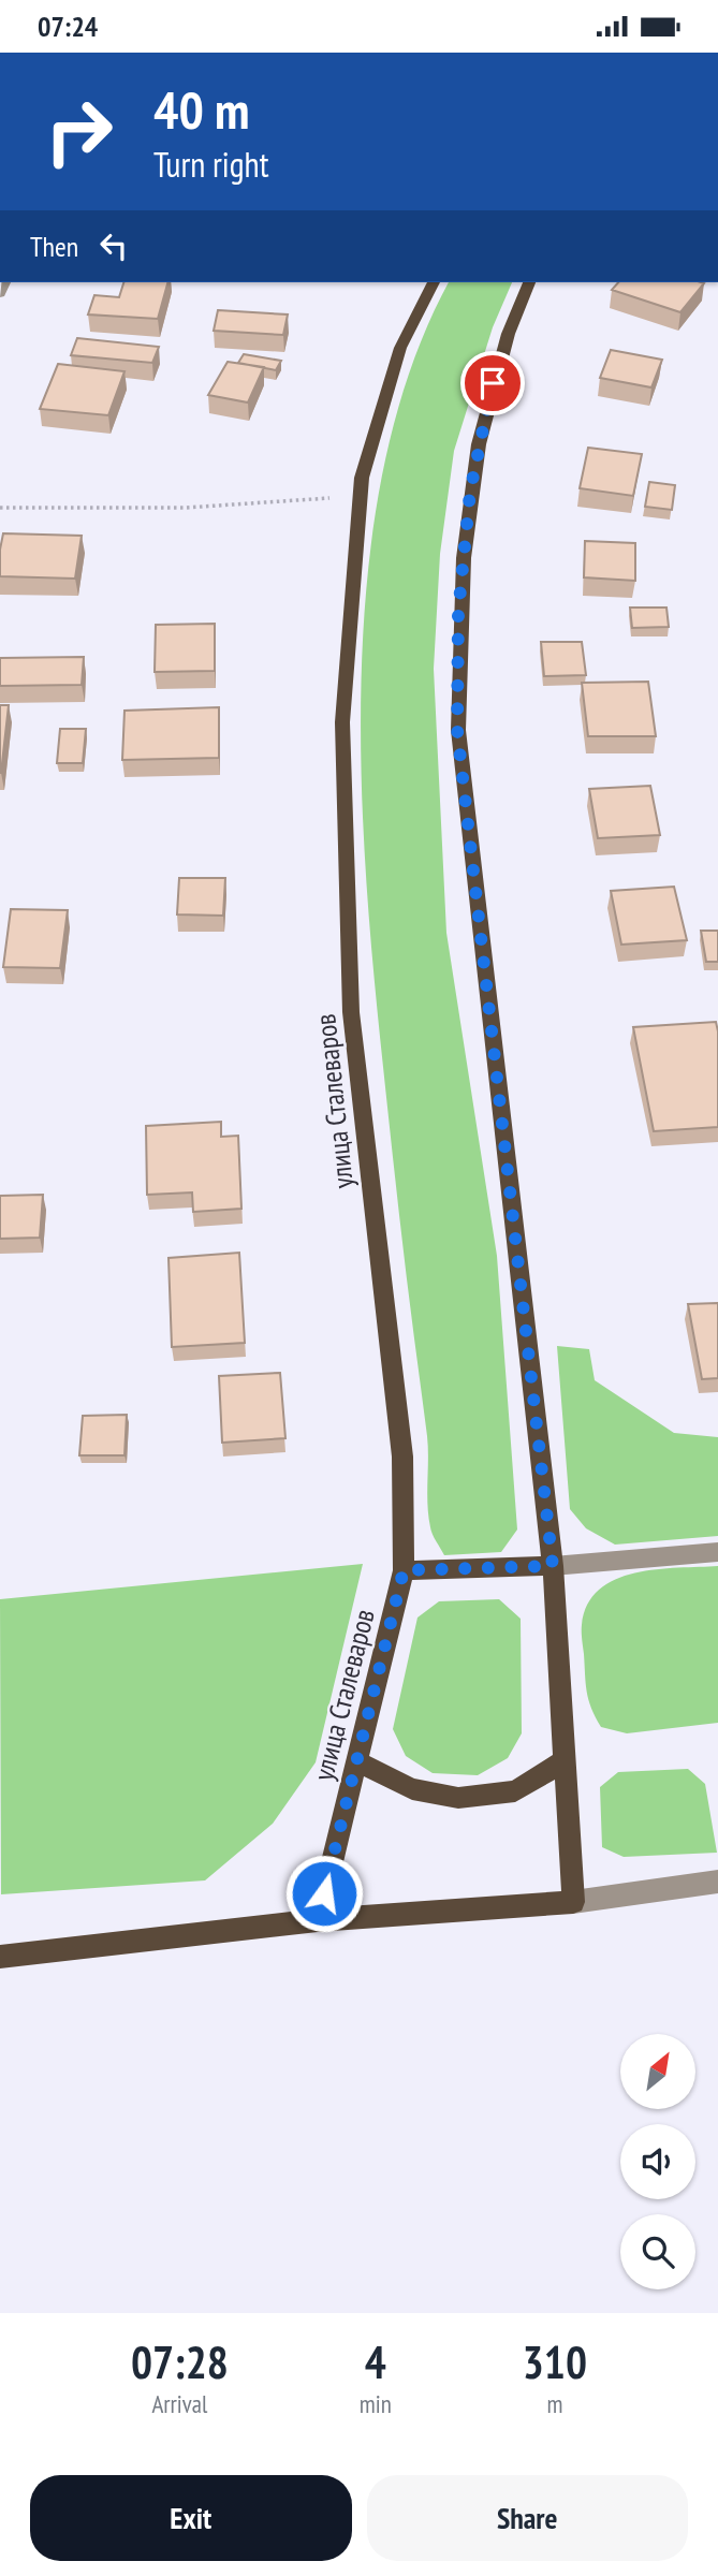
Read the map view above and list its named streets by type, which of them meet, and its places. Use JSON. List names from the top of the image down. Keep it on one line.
{"streets":{"main road":["улица Сталеваров"]},"north":"top right","page":{"status":"07:24","turn":["40 m","Turn right"],"then":"Then","eta":["07:28","Arrival","4","min","310","m"],"buttons":["Exit","Share"]}}
